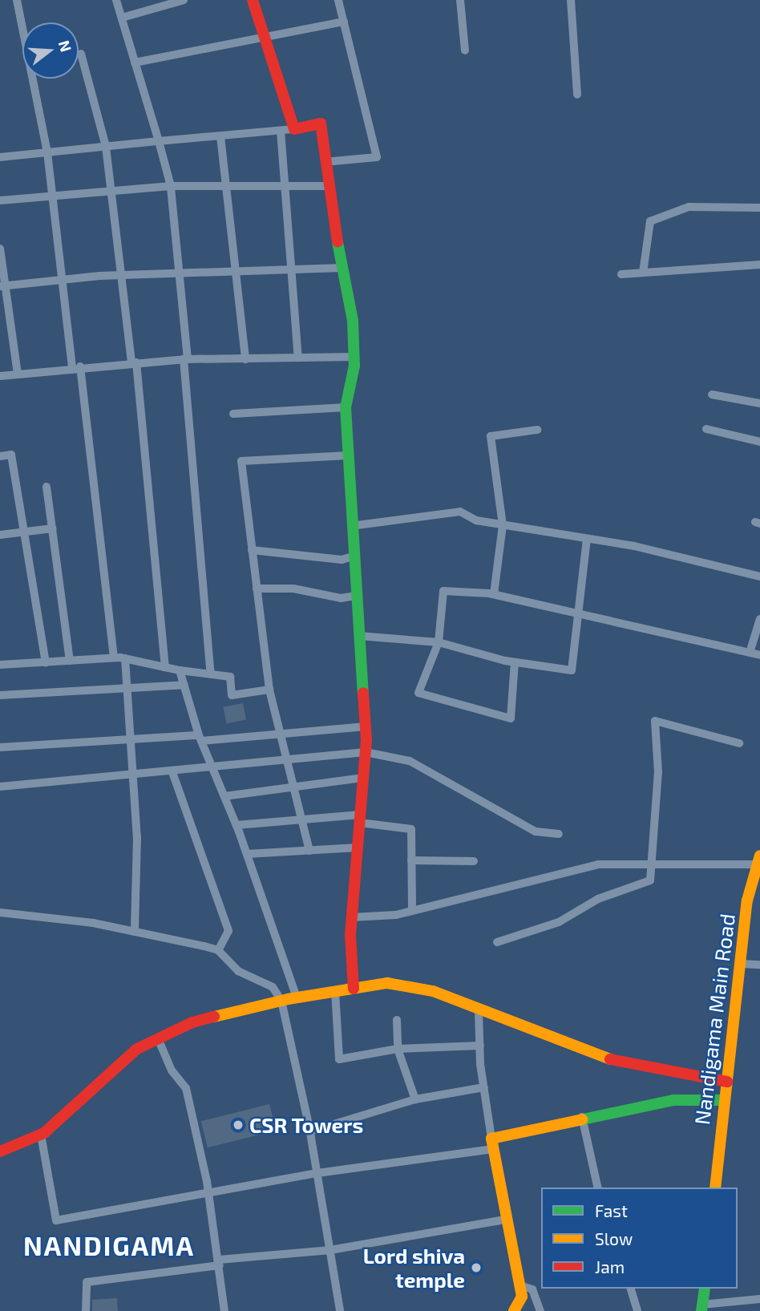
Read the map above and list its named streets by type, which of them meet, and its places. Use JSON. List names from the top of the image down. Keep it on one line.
{"streets":{"street":["Nandigama Main Road"]},"districts":["NANDIGAMA"],"places":["CSR Towers","Lord shiva temple"],"legend":["Fast","Slow","Jam"],"north":"right"}
